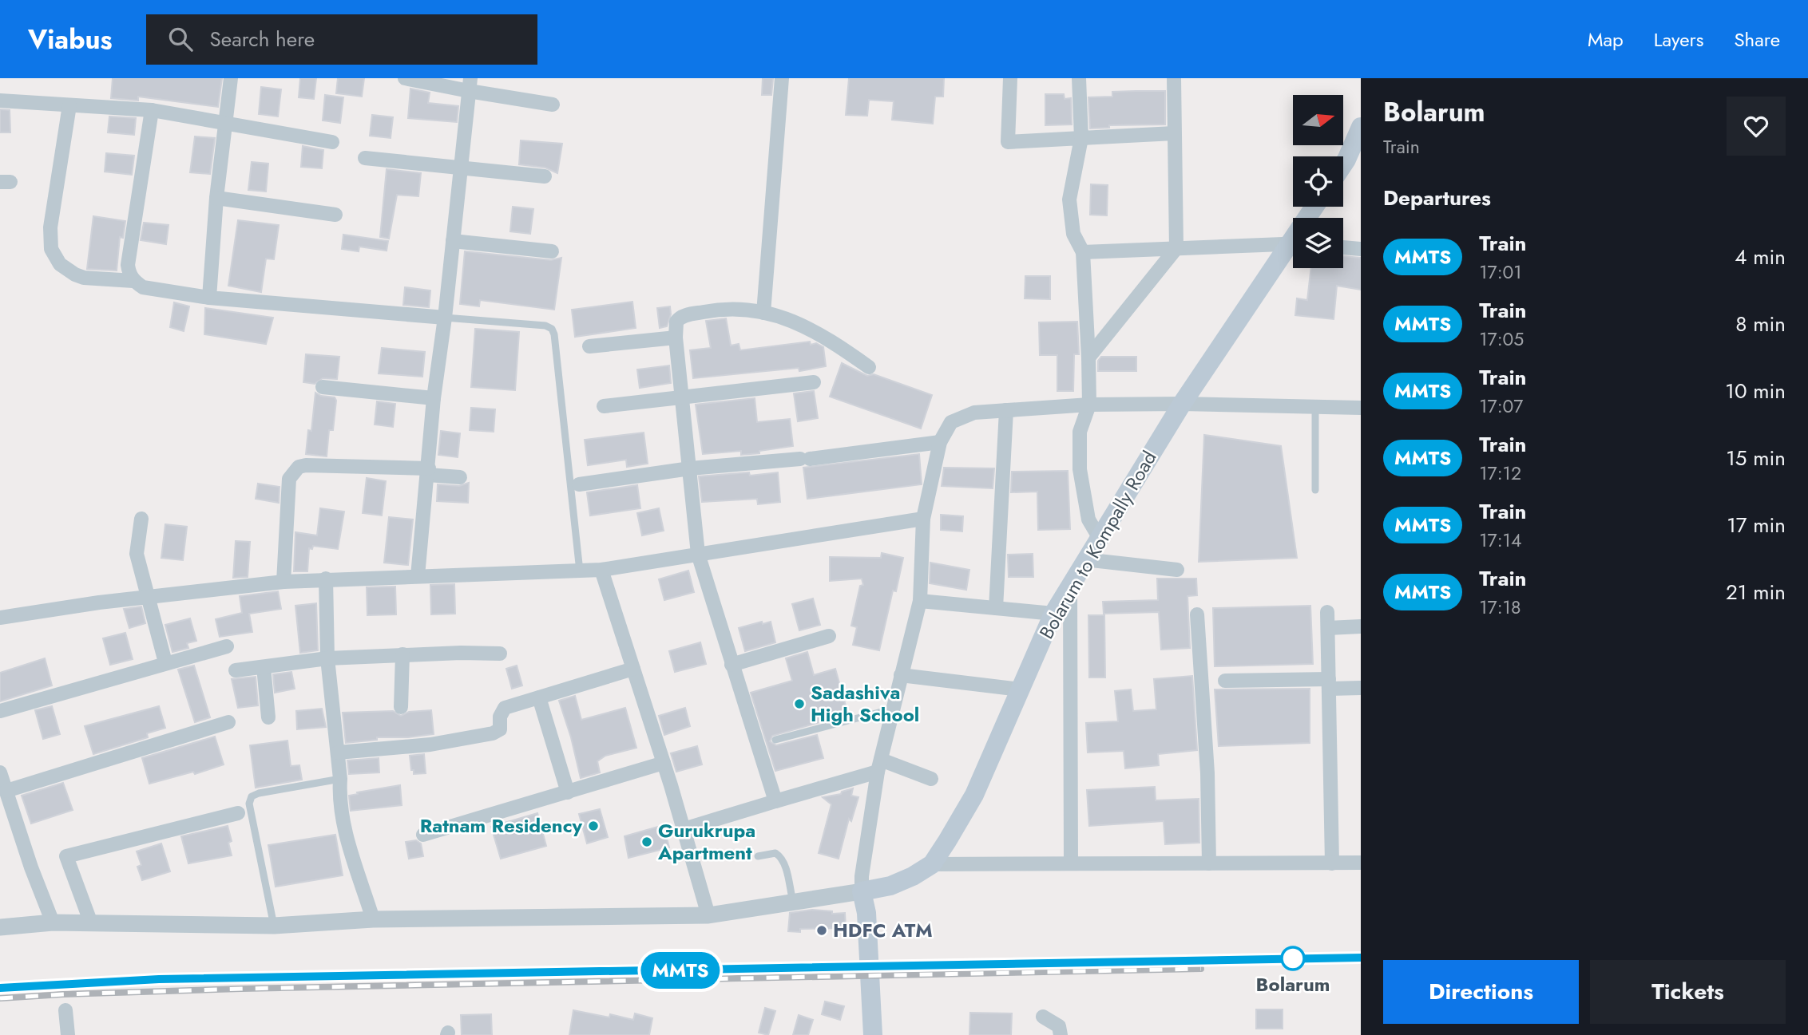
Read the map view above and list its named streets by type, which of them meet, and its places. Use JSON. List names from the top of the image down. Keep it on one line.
{"streets":{"main road":["Bolarum to Kompally Road"]},"places":["Sadashiva High School","Ratnam Residency","Gurukrupa Apartment","HDFC ATM","Bolarum"],"north":"right","page":{"header":"Viabus","search":"Search here","nav":["Map","Layers","Share"],"on_map":"MMTS","heading":[["Bolarum","Train"],"Departures"],"list":[{"mark":"MMTS","name":"Train","note":"17:01","value":"4 min"},{"mark":"MMTS","name":"Train","note":"17:05","value":"8 min"},{"mark":"MMTS","name":"Train","note":"17:07","value":"10 min"},{"mark":"MMTS","name":"Train","note":"17:12","value":"15 min"},{"mark":"MMTS","name":"Train","note":"17:14","value":"17 min"},{"mark":"MMTS","name":"Train","note":"17:18","value":"21 min"}],"buttons":["Directions","Tickets"]}}
